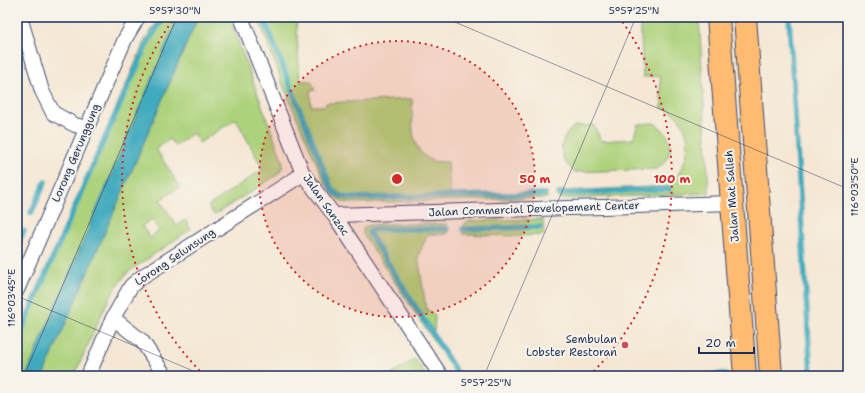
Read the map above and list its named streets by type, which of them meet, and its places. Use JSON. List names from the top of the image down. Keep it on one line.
{"streets":{"main road":["Jalan Mat Salleh"],"street":["Lorong Gerunggung","Jalan Sanzac","Jalan Commercial Developement Center","Lorong Selunsung"]},"crossings":[["Jalan Mat Salleh","Jalan Commercial Developement Center"],["Jalan Sanzac","Jalan Commercial Developement Center"],["Jalan Sanzac","Lorong Selunsung"]],"places":["Sembulan Lobster Restoran"],"scale_bar":"20 m","coordinates":["5°57'30\"N","5°57'25\"N","116°03'50\"E","116°03'45\"E"],"rings":["50 m","100 m"]}
